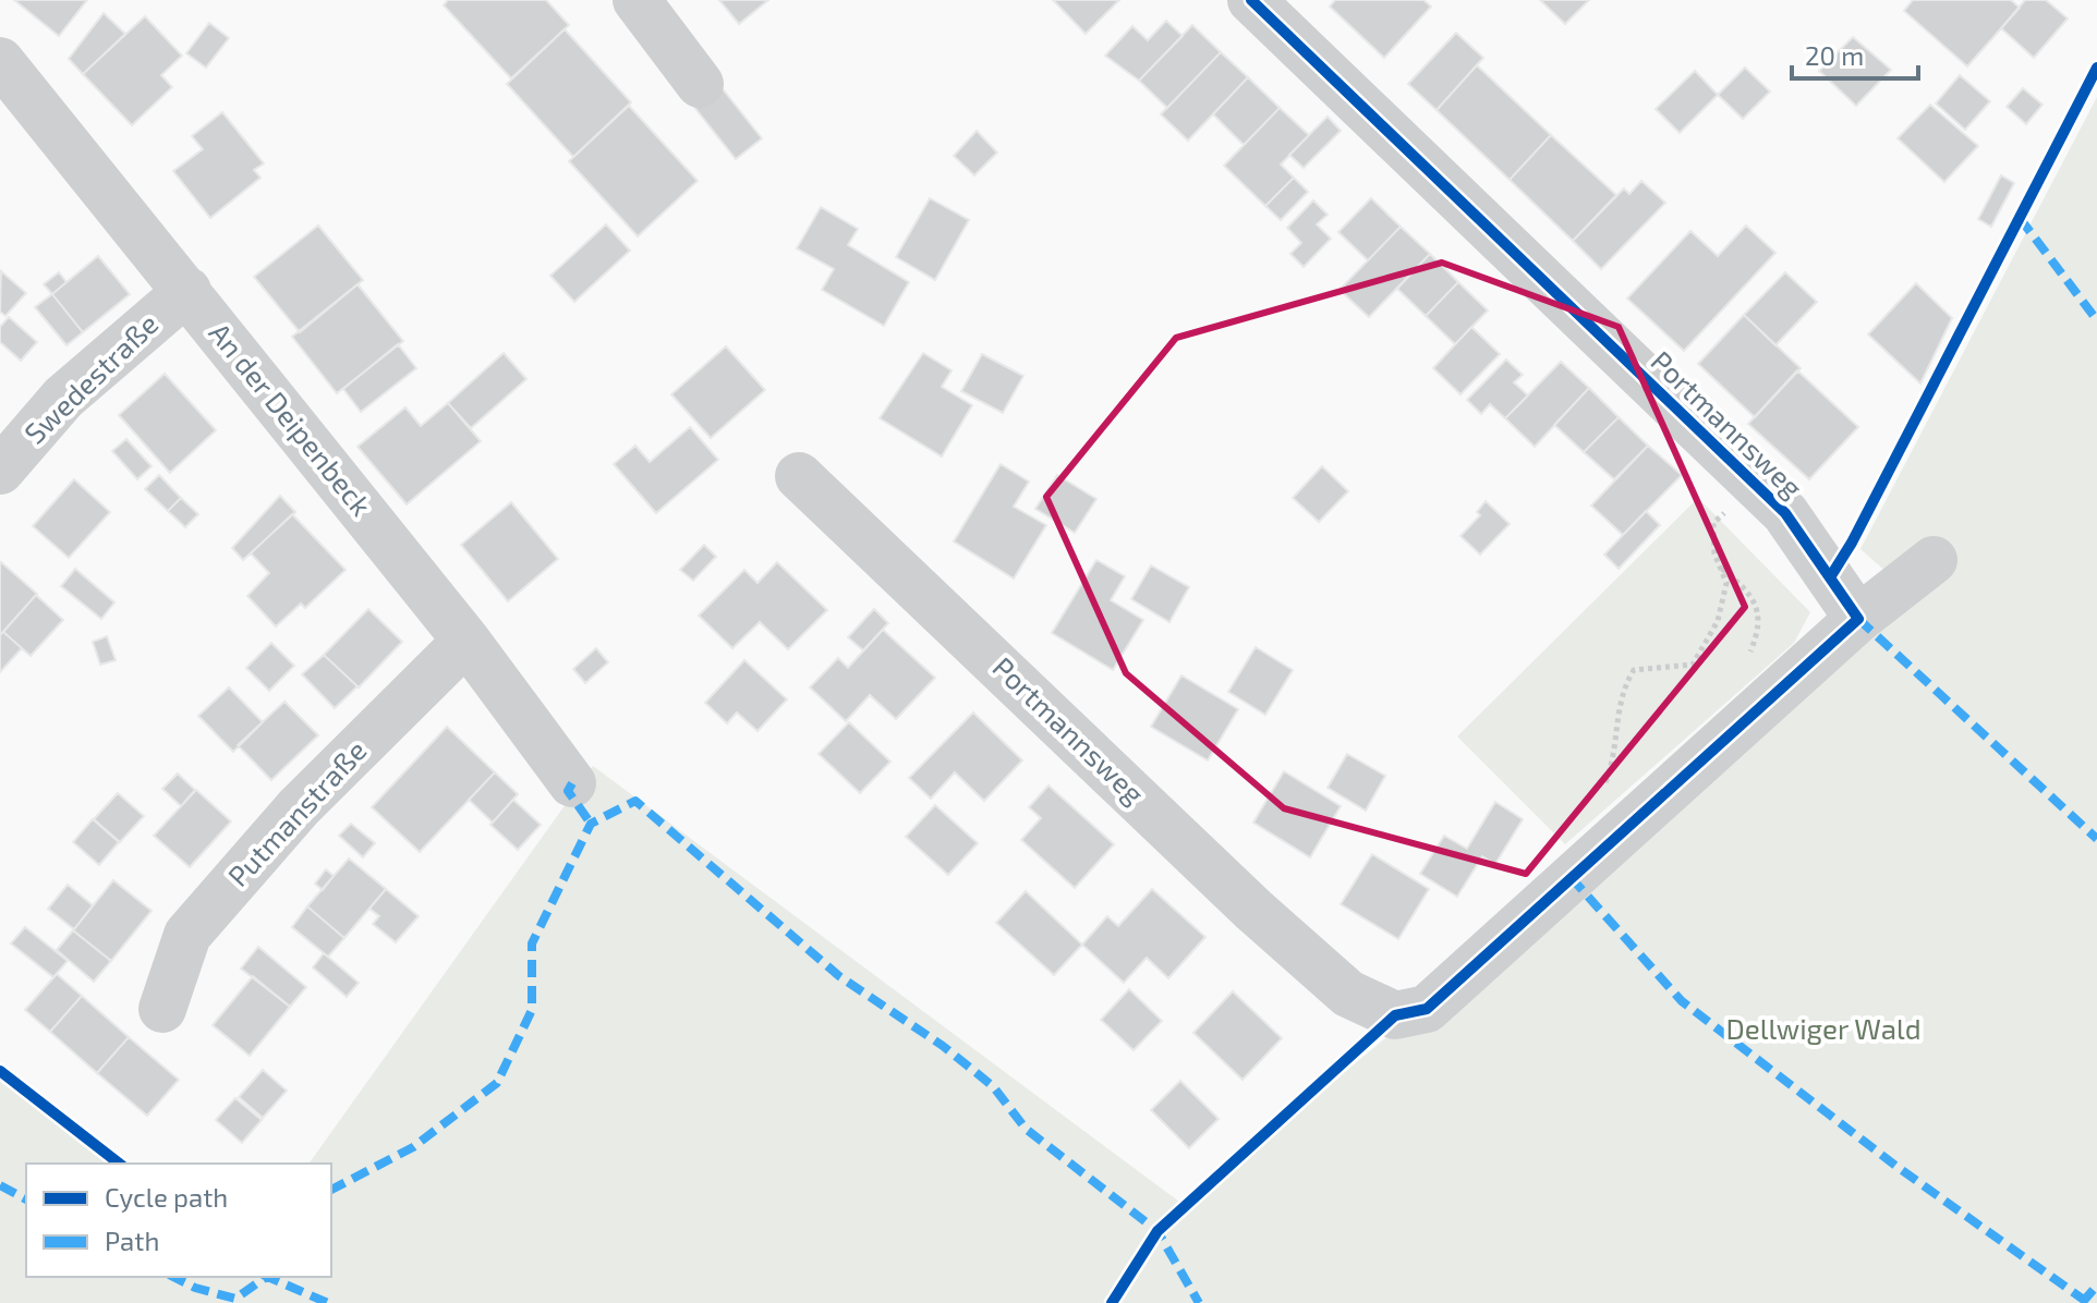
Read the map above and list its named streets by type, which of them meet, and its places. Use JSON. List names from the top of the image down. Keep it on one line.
{"streets":{"street":["Swedestraße","An der Deipenbeck","Portmannsweg","Putmanstraße"]},"crossings":[["Swedestraße","An der Deipenbeck"],["An der Deipenbeck","Putmanstraße"]],"parks":["Dellwiger Wald"],"legend":["Cycle path","Path"],"scale_bar":"20 m"}
